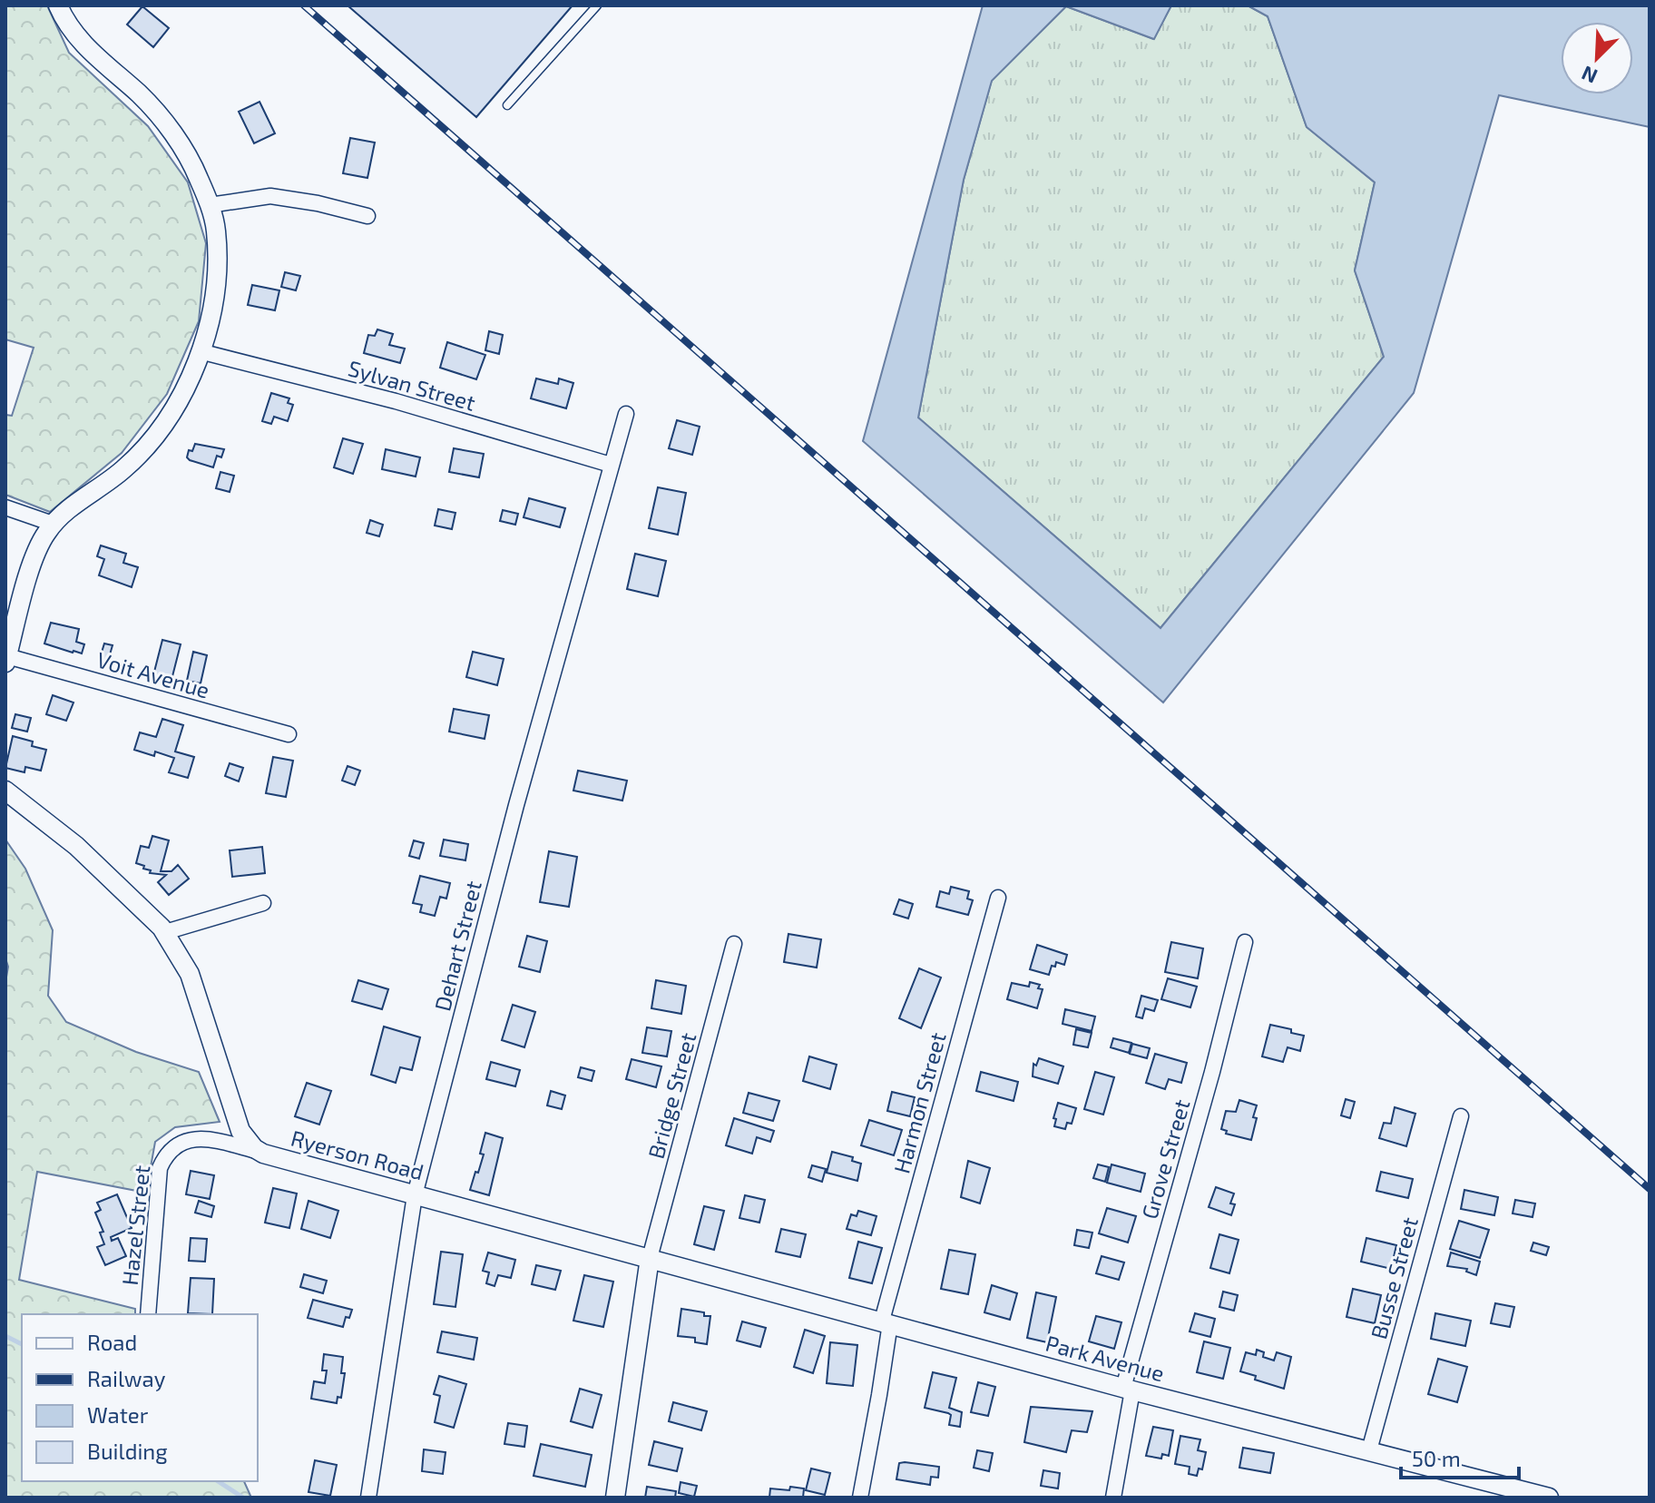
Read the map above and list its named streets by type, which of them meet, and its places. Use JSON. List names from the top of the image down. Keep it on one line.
{"streets":{"street":["Sylvan Street","Voit Avenue","Dehart Street","Bridge Street","Harmon Street","Ryerson Road","Grove Street","Hazel Street","Busse Street","Park Avenue"]},"crossings":[["Sylvan Street","Dehart Street"],["Dehart Street","Ryerson Road"],["Bridge Street","Ryerson Road"],["Bridge Street","Park Avenue"],["Harmon Street","Park Avenue"],["Ryerson Road","Hazel Street"],["Ryerson Road","Park Avenue"],["Grove Street","Park Avenue"],["Busse Street","Park Avenue"]],"legend":["Road","Railway","Water","Building"],"scale_bar":"50 m","north":"bottom left"}
